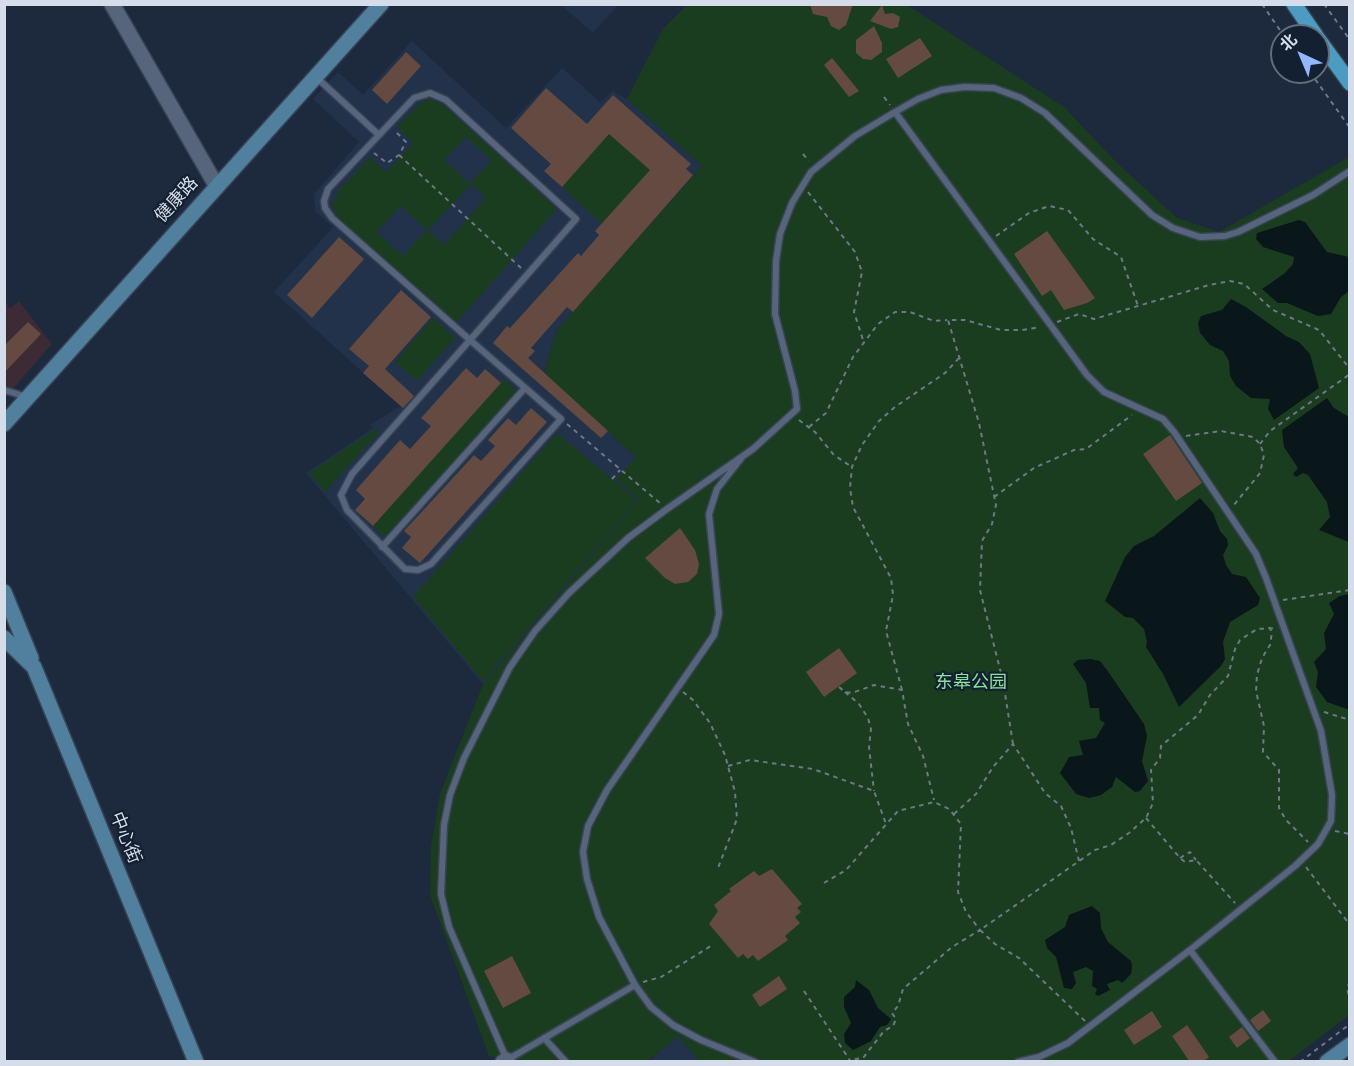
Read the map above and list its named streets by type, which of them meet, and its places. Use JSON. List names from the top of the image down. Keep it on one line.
{"streets":{"main road":["健康路","中心街"]},"parks":["东皋公园"],"north":"top left"}
